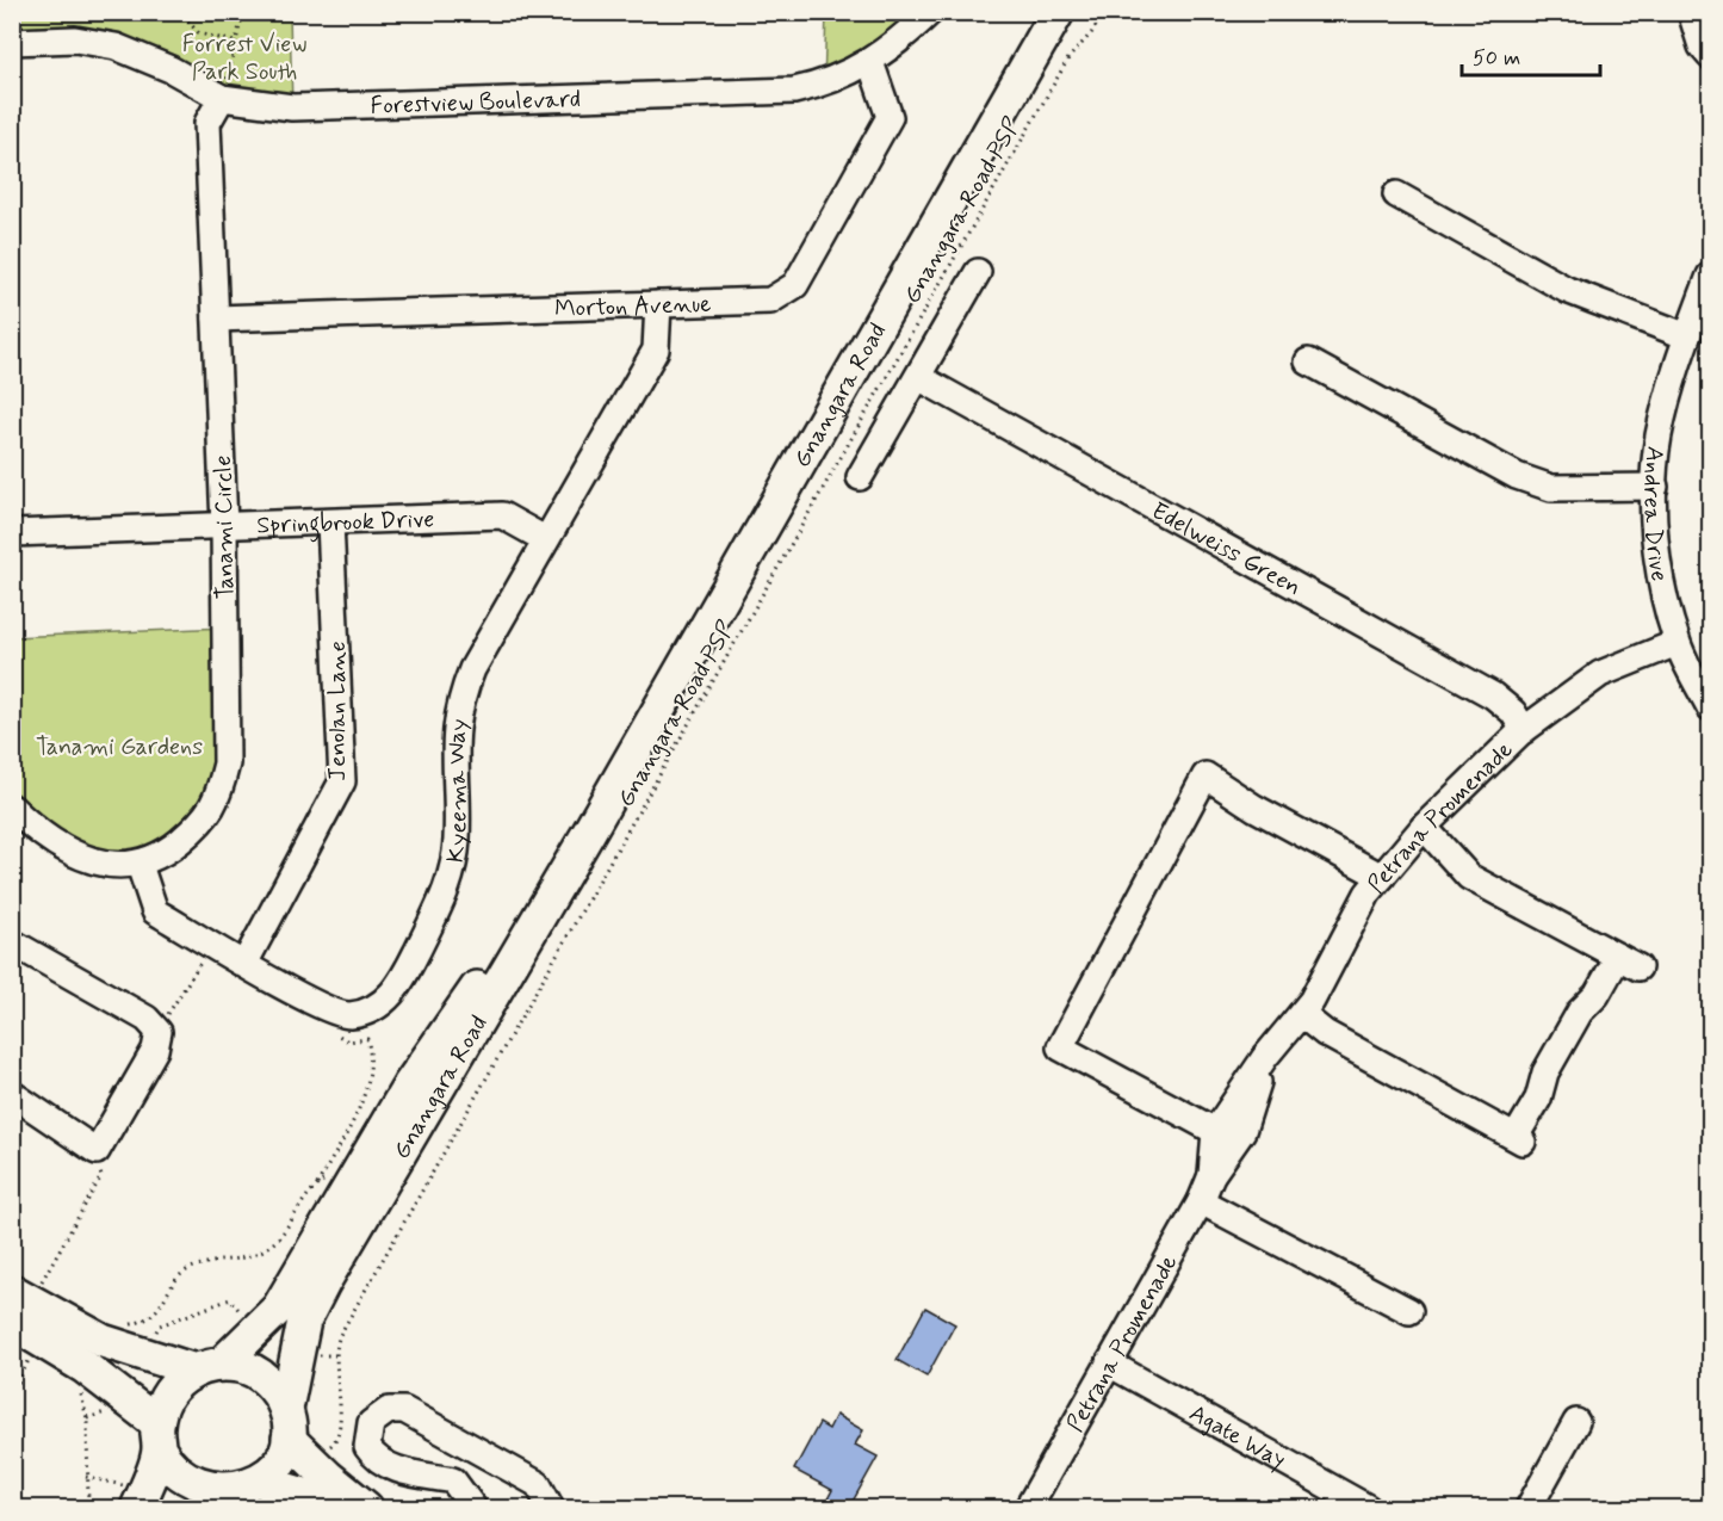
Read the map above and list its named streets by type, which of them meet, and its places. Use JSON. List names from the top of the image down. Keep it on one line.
{"streets":{"main road":["Gnangara Road"],"street":["Forestview Boulevard","Morton Avenue","Andrea Drive","Springbrook Drive","Tanami Circle","Edelweiss Green","Jenolan Lane","Kyeema Way","Petrana Promenade","Agate Way"],"path":["Gnangara Road PSP"]},"crossings":[["Forestview Boulevard","Morton Avenue"],["Forestview Boulevard","Tanami Circle"],["Morton Avenue","Tanami Circle"],["Morton Avenue","Kyeema Way"],["Andrea Drive","Petrana Promenade"],["Springbrook Drive","Tanami Circle"],["Springbrook Drive","Jenolan Lane"],["Springbrook Drive","Kyeema Way"],["Tanami Circle","Kyeema Way"],["Edelweiss Green","Petrana Promenade"],["Jenolan Lane","Kyeema Way"],["Petrana Promenade","Agate Way"]],"parks":["Forrest View Park South","Tanami Gardens"],"scale_bar":"50 m"}
